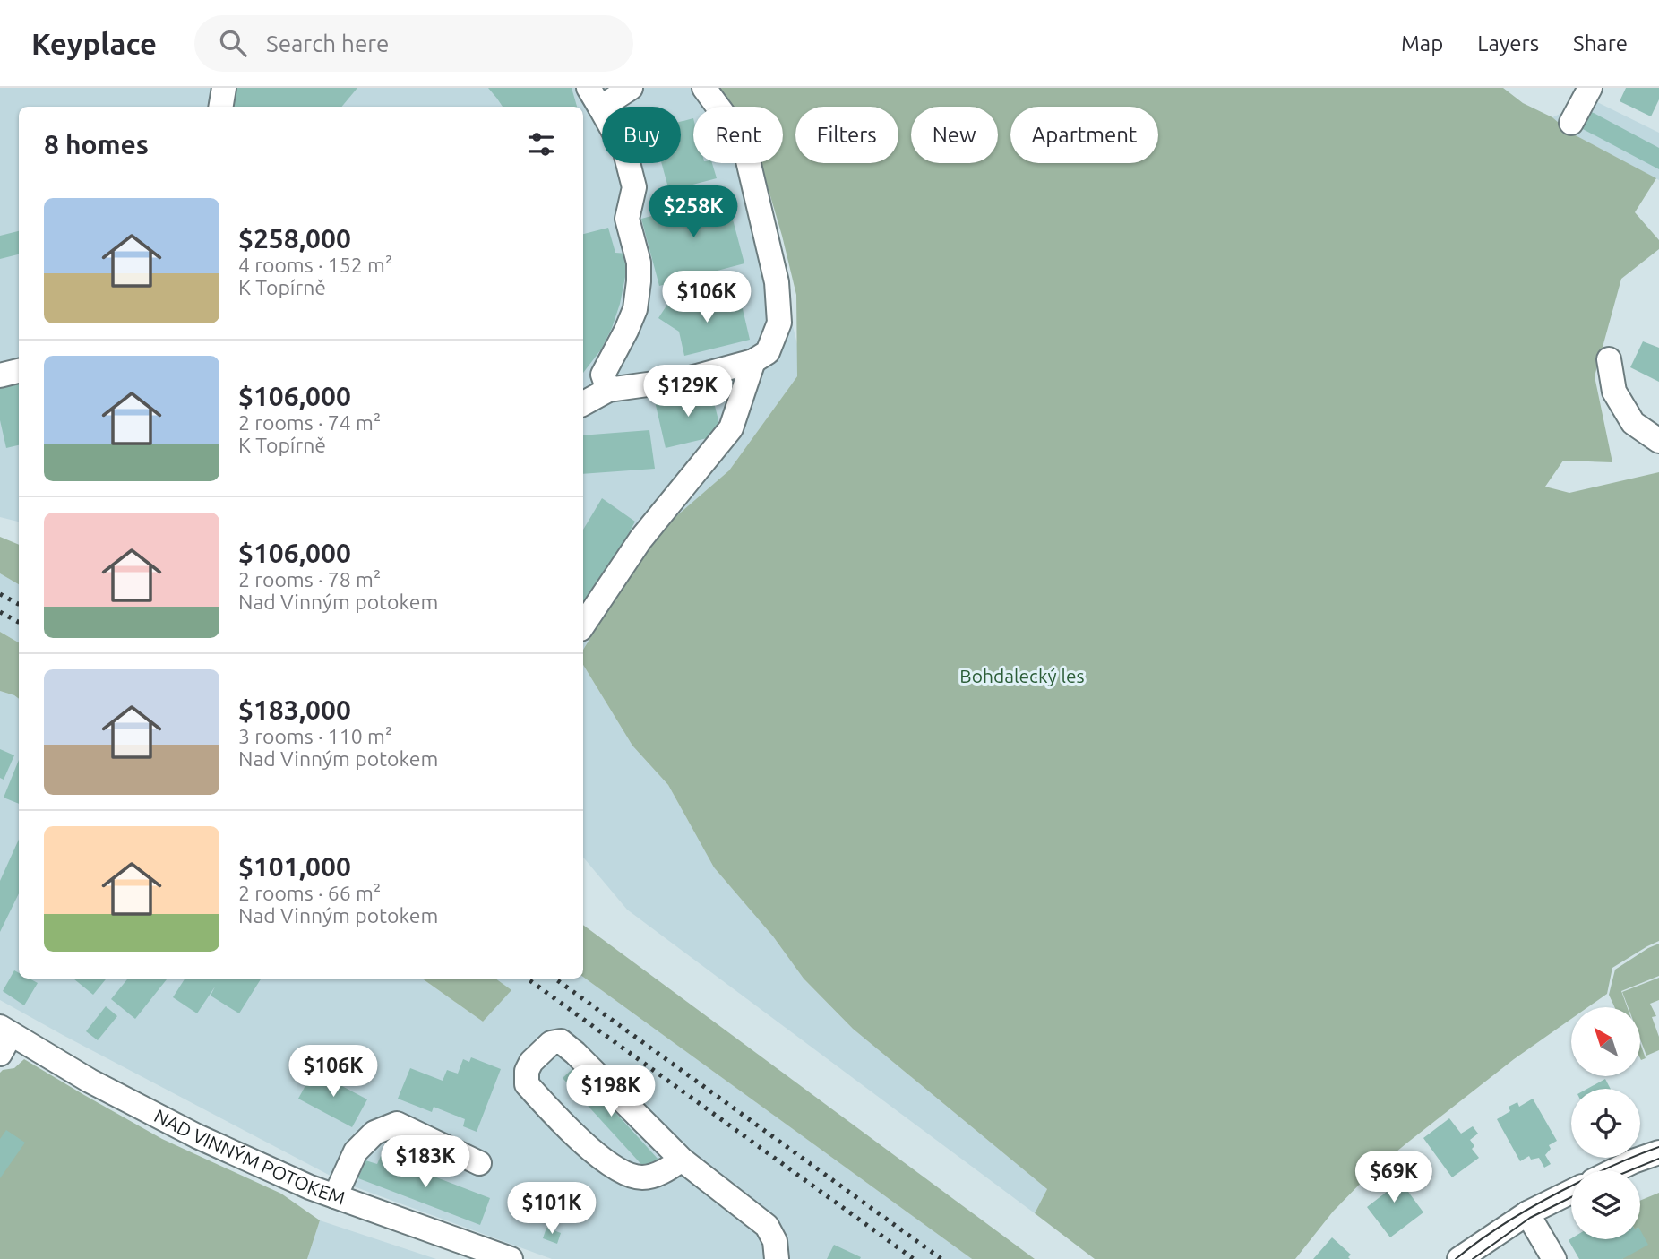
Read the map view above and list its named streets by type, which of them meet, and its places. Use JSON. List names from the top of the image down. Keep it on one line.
{"streets":{"street":["NAD VINNÝM POTOKEM"]},"parks":["Bohdalecký les"],"north":"top left","page":{"header":"Keyplace","search":"Search here","nav":["Map","Layers","Share"],"chip":["Buy","Rent","Filters","New","Apartment"],"heading":"8 homes","list":[{"name":"$258,000","note":"4 rooms · 152 m² · K Topírně"},{"name":"$106,000","note":"2 rooms · 74 m² · K Topírně"},{"name":"$106,000","note":"2 rooms · 78 m² · Nad Vinným potokem"},{"name":"$183,000","note":"3 rooms · 110 m² · Nad Vinným potokem"},{"name":"$101,000","note":"2 rooms · 66 m² · Nad Vinným potokem"}],"price":["$258K","$106K","$129K","$106K","$198K","$183K","$69K","$101K"]}}
